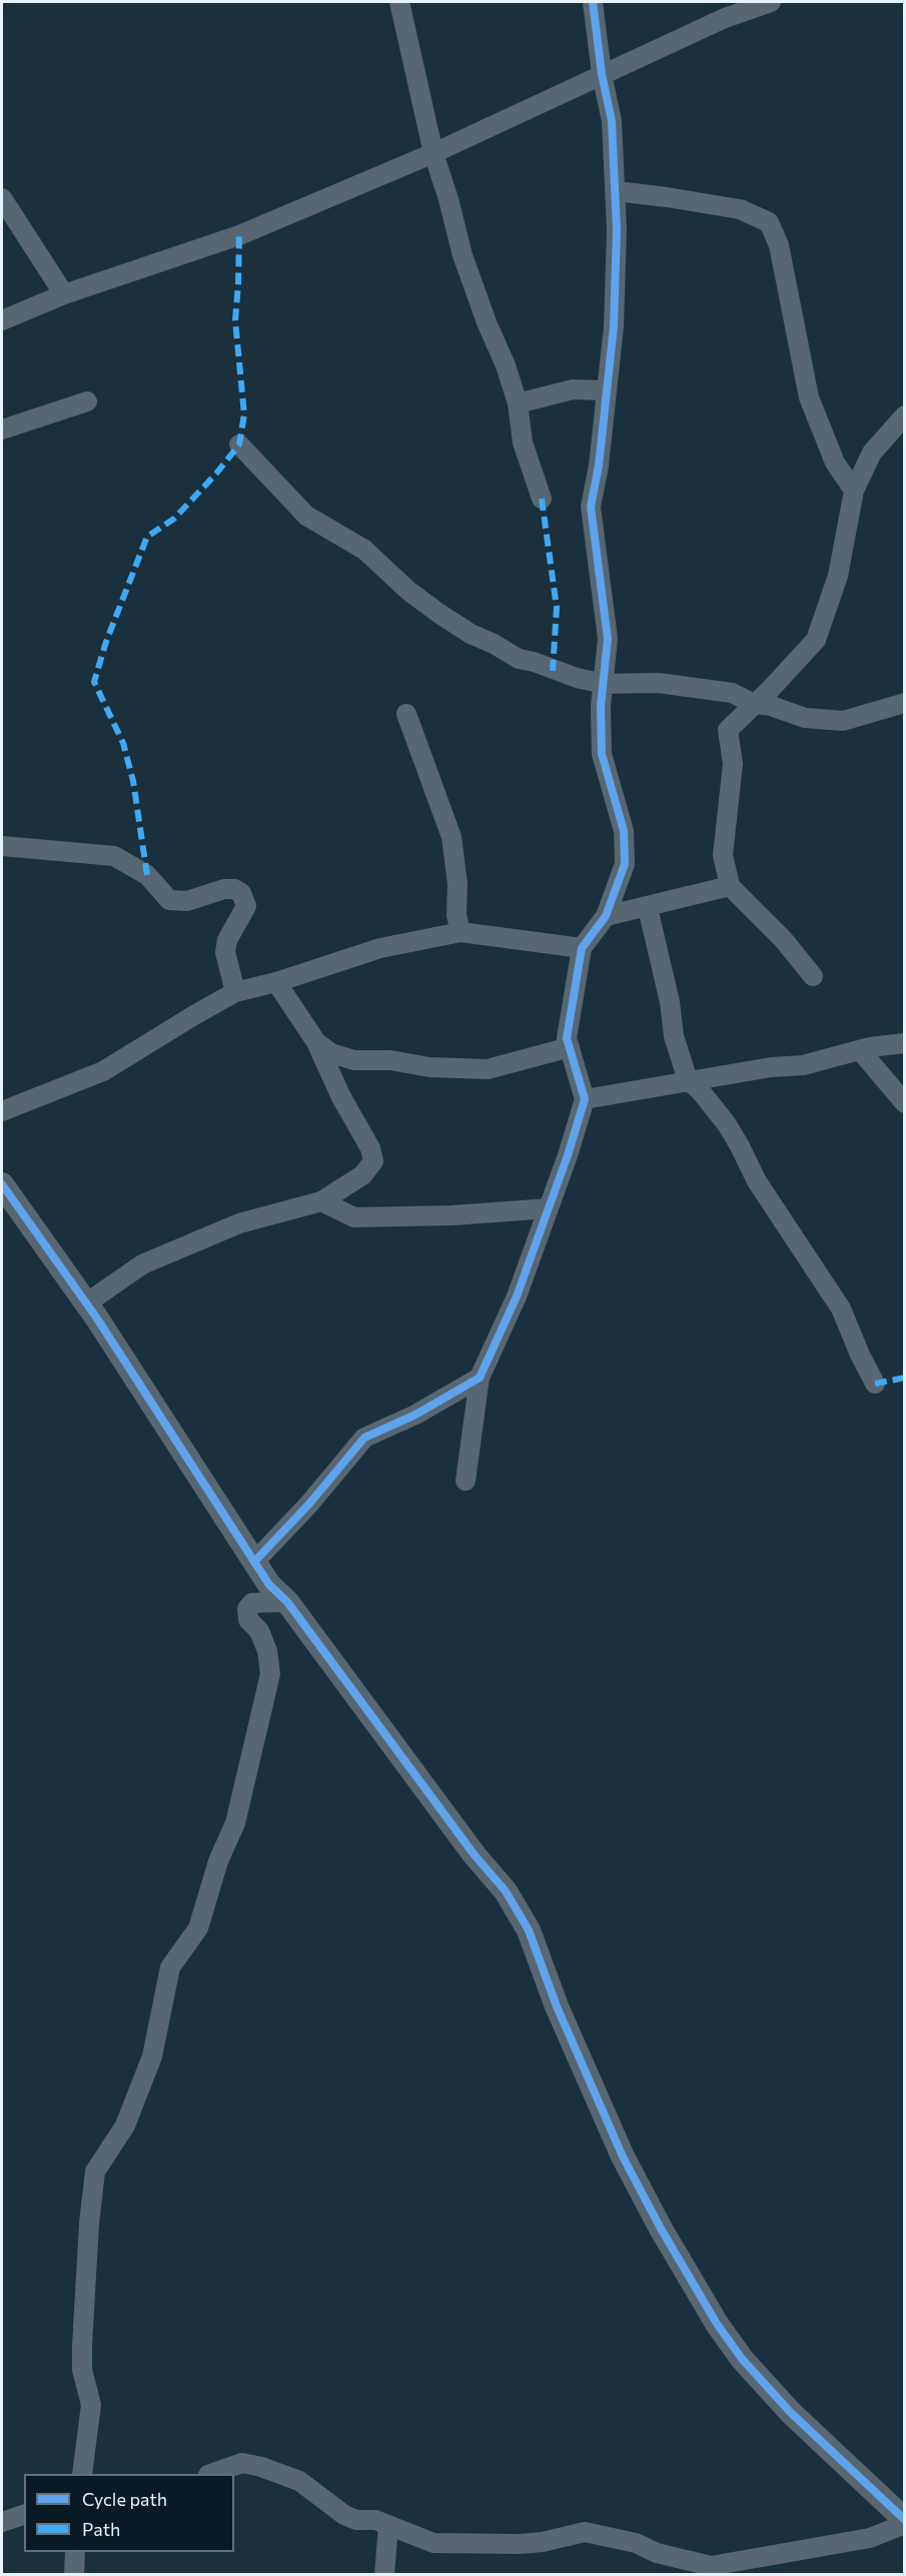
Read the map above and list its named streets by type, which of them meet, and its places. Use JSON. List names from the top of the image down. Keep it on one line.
{"legend":["Cycle path","Path"]}
